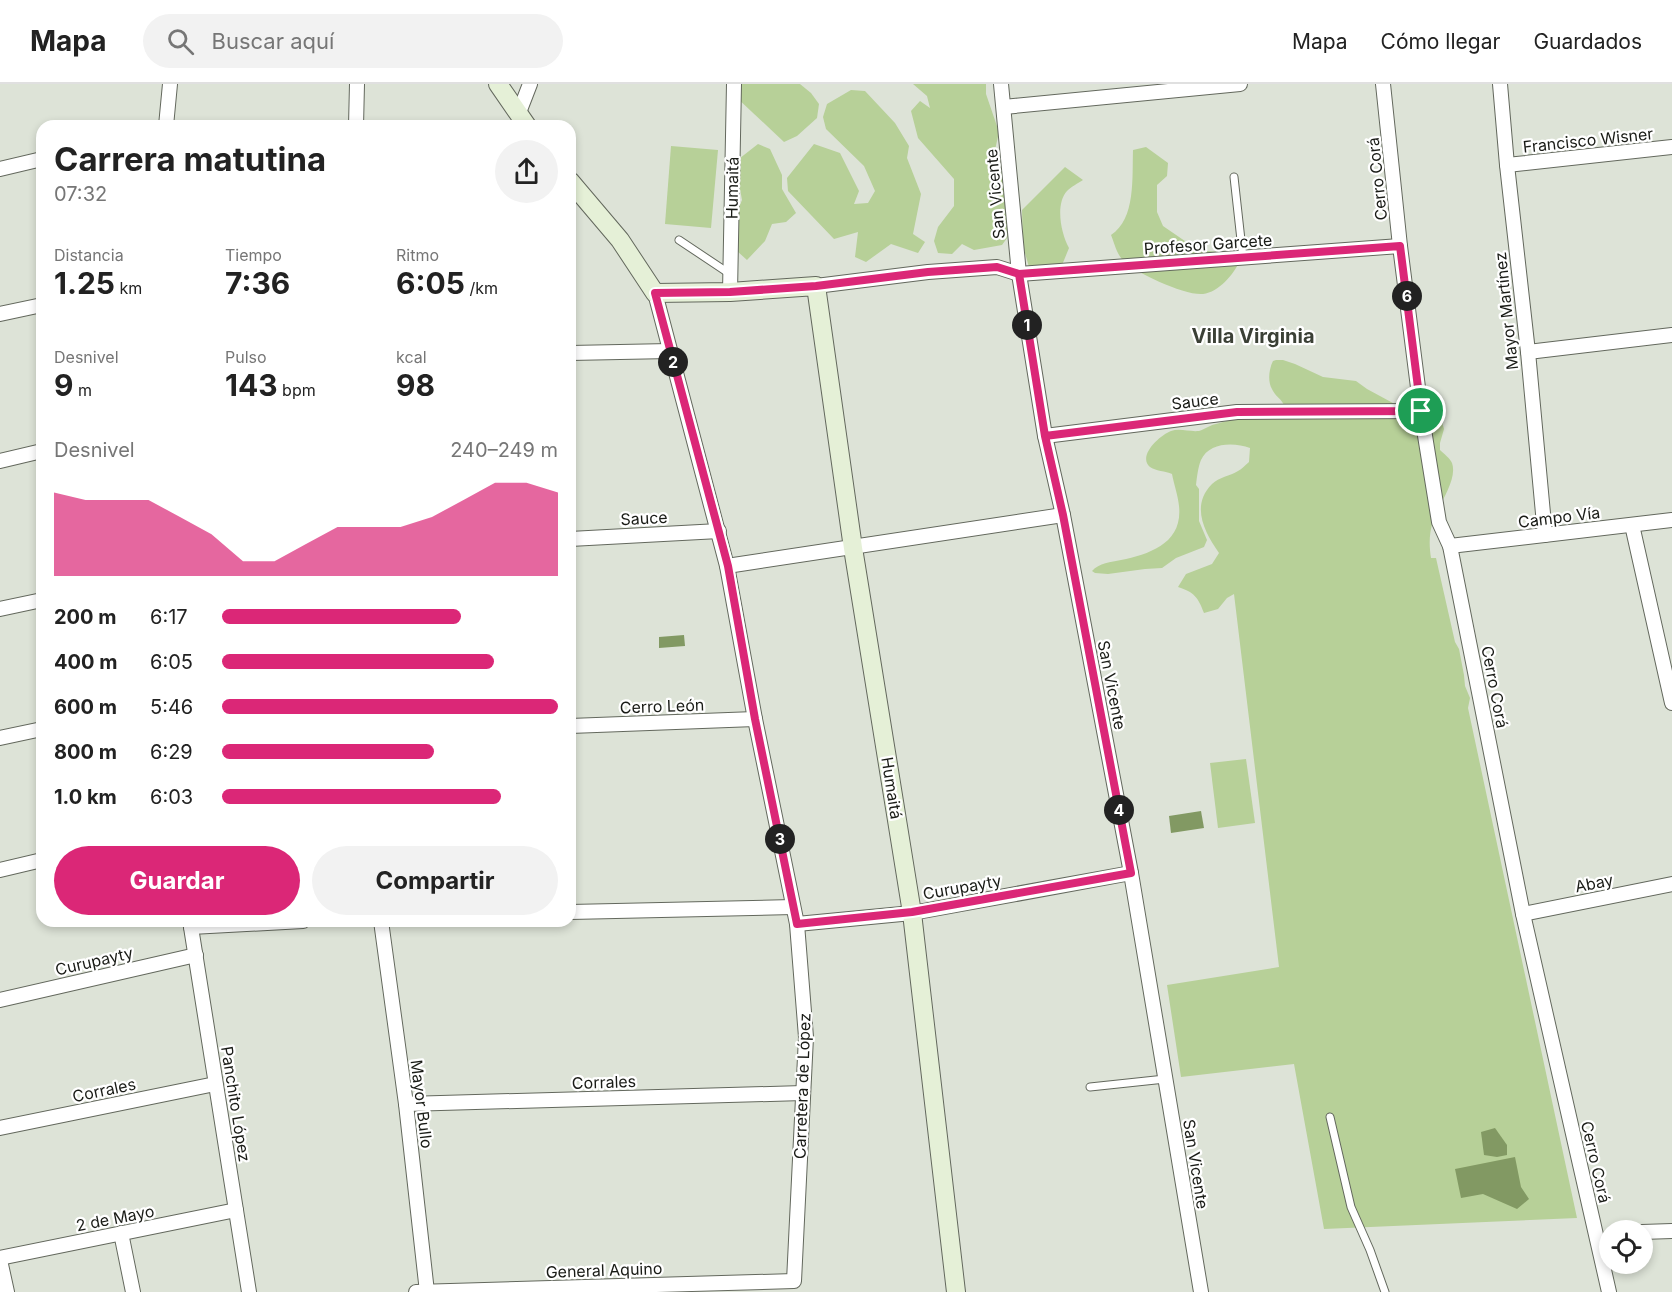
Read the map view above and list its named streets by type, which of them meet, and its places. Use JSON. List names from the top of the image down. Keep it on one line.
{"streets":{"street":["Francisco Wisner","Cerro Corá","Humaitá","San Vicente","Profesor Garcete","Mayor Martínez","Sauce","Campo Vía","Cerro León","Abay","Curupayty","Corrales","Carretera de López","Panchito López","Mayor Bullo","2 de Mayo","General Aquino"]},"crossings":[["Francisco Wisner","Mayor Martínez"],["Cerro Corá","Profesor Garcete"],["Cerro Corá","Sauce"],["Cerro Corá","Campo Vía"],["Cerro Corá","Abay"],["Humaitá","Profesor Garcete"],["Humaitá","Curupayty"],["San Vicente","Profesor Garcete"],["San Vicente","Sauce"],["San Vicente","Curupayty"],["Mayor Martínez","Campo Vía"],["Sauce","Carretera de López"],["Cerro León","Carretera de López"],["Curupayty","Carretera de López"],["Curupayty","Panchito López"],["Corrales","Carretera de López"],["Corrales","Panchito López"],["Corrales","Mayor Bullo"],["Carretera de López","General Aquino"],["Panchito López","2 de Mayo"],["Mayor Bullo","General Aquino"]],"districts":["Villa Virginia"],"page":{"header":"Mapa","search":"Buscar aquí","nav":["Mapa","Cómo llegar","Guardados"],"heading":["Carrera matutina","07:32"],"stats":[["Distancia","1.25 km"],["Tiempo","7:36"],["Ritmo","6:05 /km"],["Desnivel","9 m"],["Pulso","143 bpm"],["kcal","98"]],"pins":["6","1","2","4","3"],"chart":["Desnivel","240–249 m"],"list":[{"name":"200 m","note":"6:17"},{"name":"400 m","note":"6:05"},{"name":"600 m","note":"5:46"},{"name":"800 m","note":"6:29"},{"name":"1.0 km","note":"6:03"}],"buttons":["Guardar","Compartir"]}}
